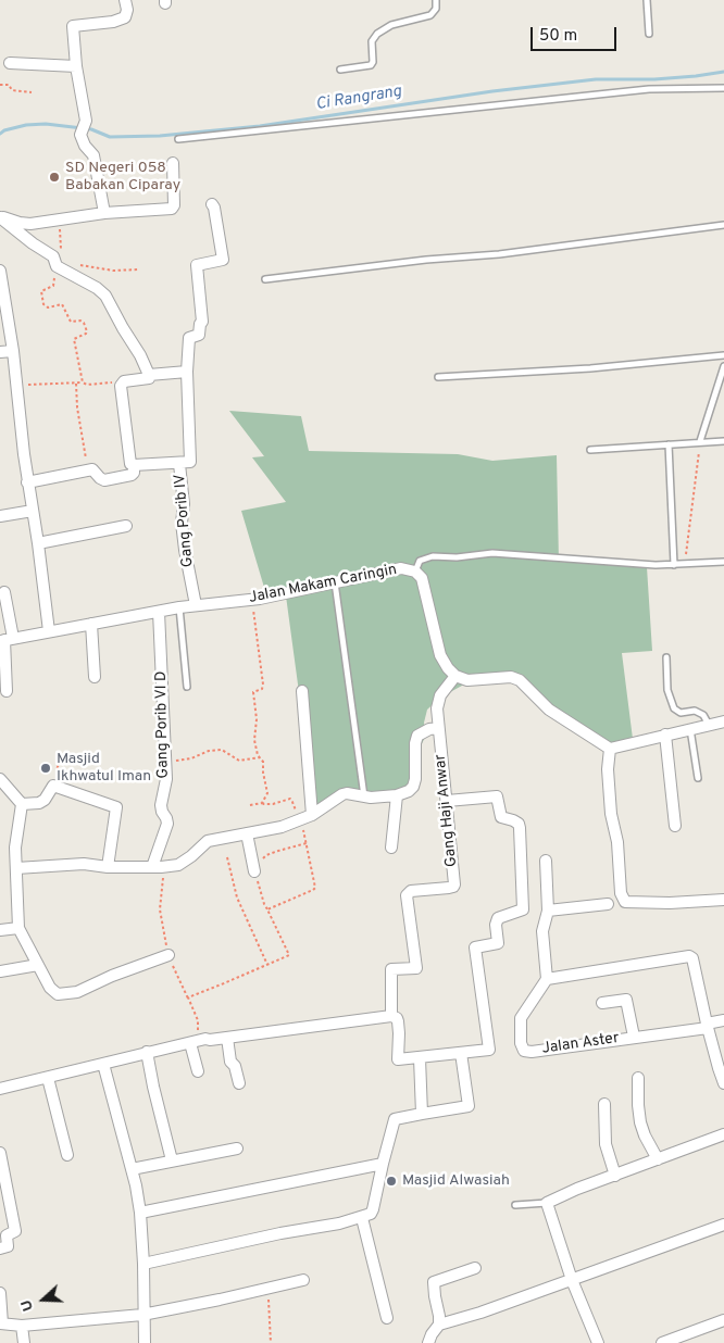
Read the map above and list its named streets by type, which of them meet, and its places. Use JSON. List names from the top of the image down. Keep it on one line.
{"streets":{"street":["Gang Porib IV","Jalan Makam Caringin","Gang Porib VI D","Gang Haji Anwar","Jalan Aster"]},"crossings":[["Gang Porib IV","Jalan Makam Caringin"],["Jalan Makam Caringin","Gang Porib VI D"],["Jalan Makam Caringin","Gang Haji Anwar"]],"water":["Ci Rangrang"],"places":["SD Negeri 058 Babakan Ciparay","Masjid Ikhwatul Iman","Masjid Alwasiah"],"scale_bar":"50 m","north":"left"}
